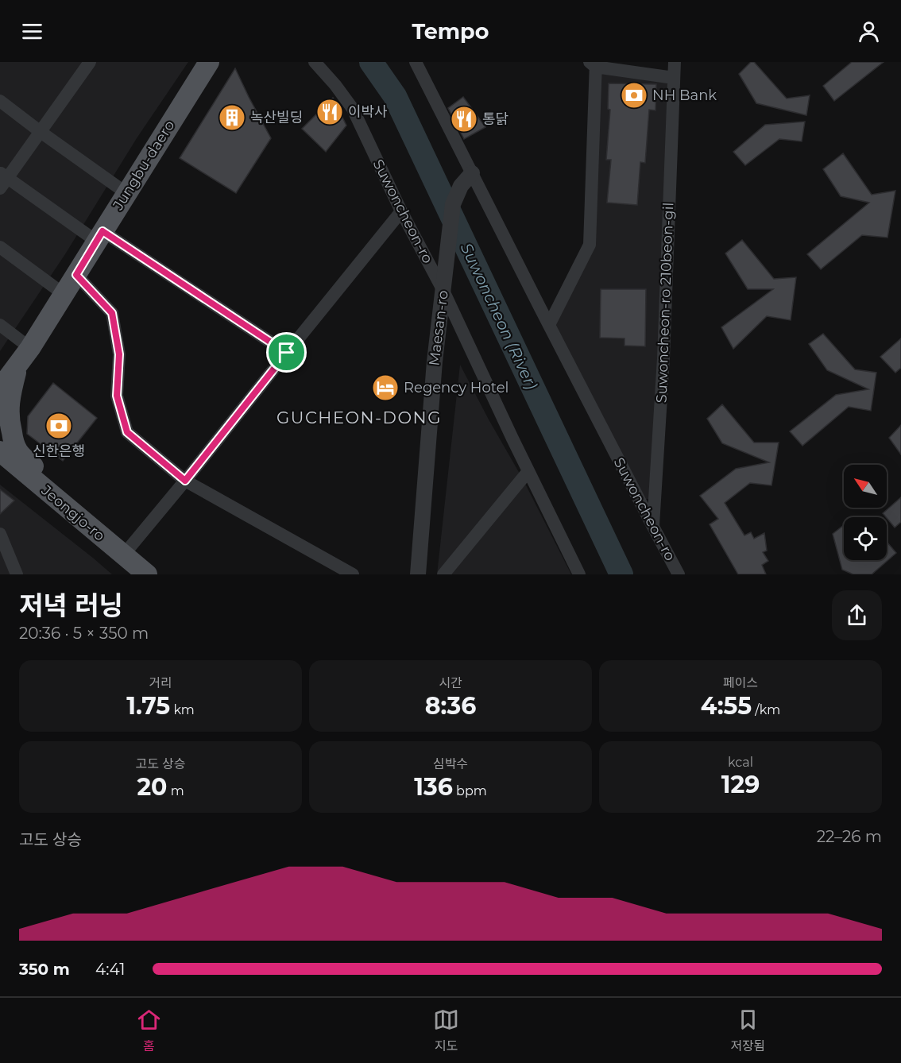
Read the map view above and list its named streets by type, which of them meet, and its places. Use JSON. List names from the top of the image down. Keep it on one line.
{"streets":{"main road":["Jungbu-daero","Jeongjo-ro"],"street":["Suwoncheon-ro","Suwoncheon-ro 210beon-gil","Maesan-ro"]},"crossings":[["Suwoncheon-ro","Suwoncheon-ro 210beon-gil"],["Suwoncheon-ro","Maesan-ro"]],"districts":["GUCHEON-DONG"],"water":["Suwoncheon (River)"],"places":{"bank":["NH Bank","신한은행"],"restaurant":["이박사","통닭"],"building":["녹산빌딩"],"hotel":["Regency Hotel"]},"north":"top left","page":{"header":"Tempo","heading":["저녁 러닝","20:36 · 5 × 350 m"],"stats":[["거리","1.75 km"],["시간","8:36"],["페이스","4:55 /km"],["고도 상승","20 m"],["심박수","136 bpm"],["kcal","129"]],"chart":["고도 상승","22–26 m"],"list":[{"name":"350 m","note":"4:41"}],"tabs":["홈","지도","저장됨"]}}
